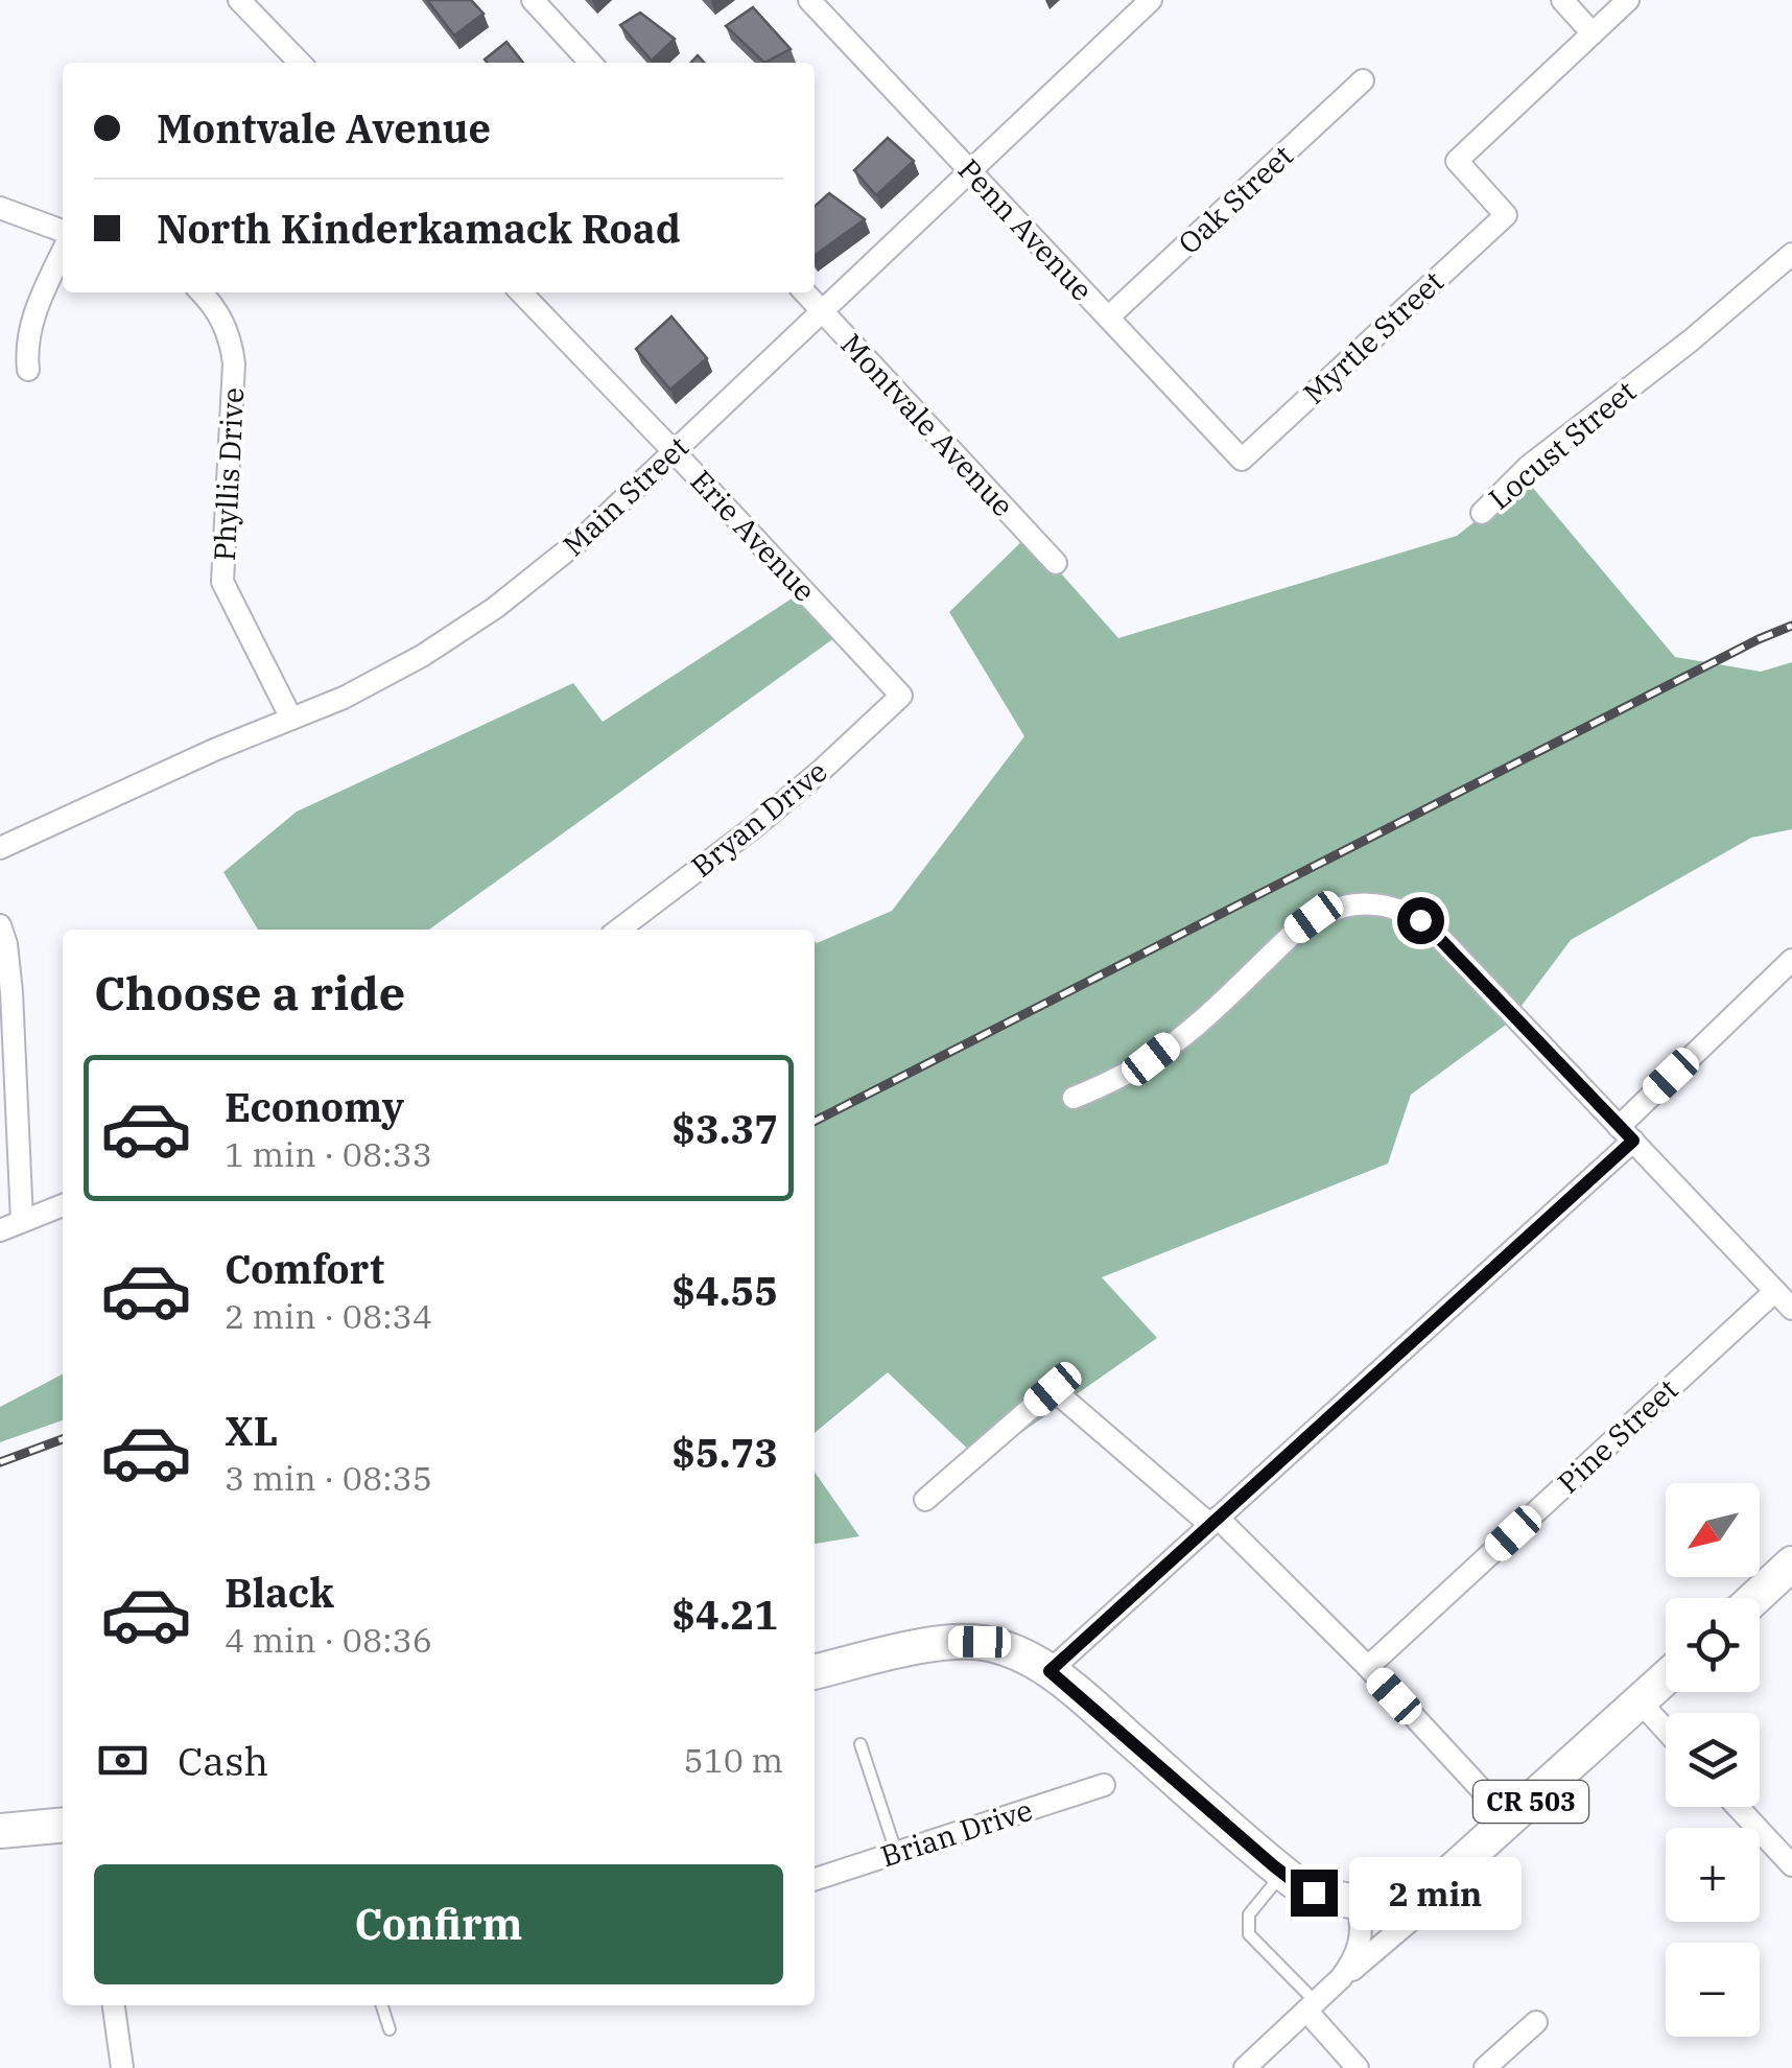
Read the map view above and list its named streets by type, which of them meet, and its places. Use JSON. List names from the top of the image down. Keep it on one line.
{"streets":{"main road":["CR 503"],"street":["Oak Street","Penn Avenue","Myrtle Street","Montvale Avenue","Locust Street","Phyllis Drive","Main Street","Erie Avenue","Bryan Drive","Pine Street","Brian Drive"]},"crossings":[["Oak Street","Penn Avenue"],["Penn Avenue","Myrtle Street"],["Penn Avenue","Main Street"],["Montvale Avenue","Main Street"],["Phyllis Drive","Main Street"],["Main Street","Erie Avenue"],["Erie Avenue","Bryan Drive"]],"north":"bottom left","page":{"banner":["Montvale Avenue","North Kinderkamack Road"],"heading":"Choose a ride","list":[{"name":"Economy","note":"1 min · 08:33","value":"$3.37"},{"name":"Comfort","note":"2 min · 08:34","value":"$4.55"},{"name":"XL","note":"3 min · 08:35","value":"$5.73"},{"name":"Black","note":"4 min · 08:36","value":"$4.21"}],"map_buttons":["+","−"],"pay":["Cash","510 m"],"buttons":"Confirm","bubble":"2 min"}}
